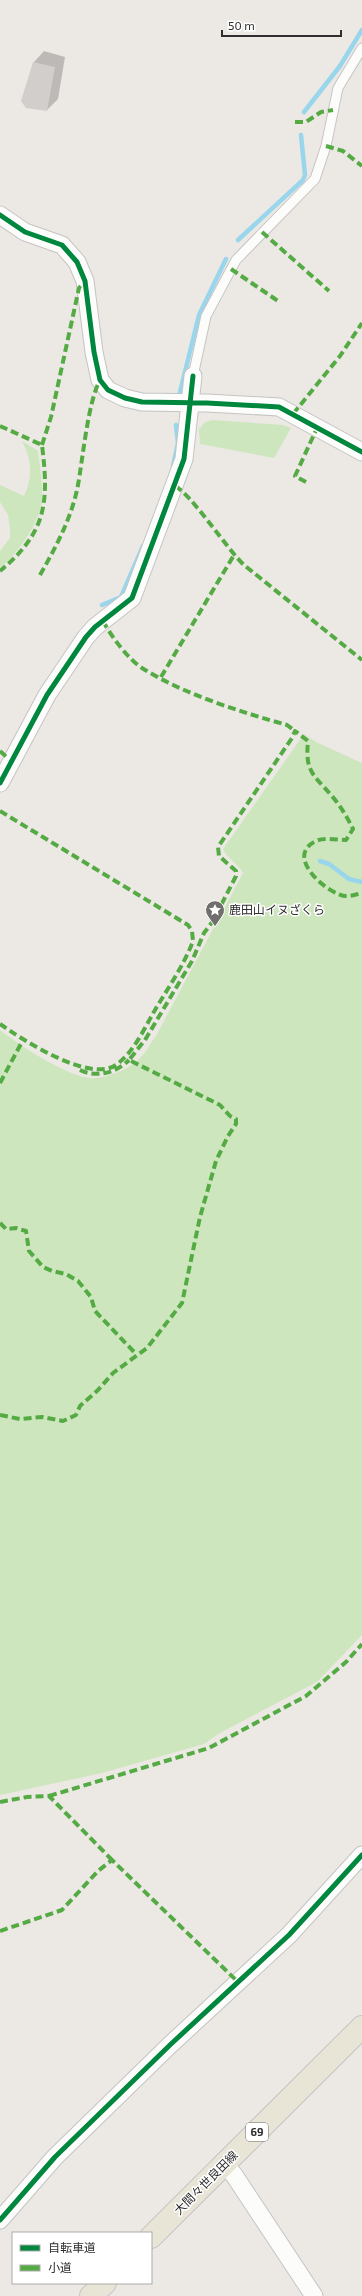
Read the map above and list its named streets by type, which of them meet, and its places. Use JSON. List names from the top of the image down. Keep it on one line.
{"streets":{"main road":["69","大間々世良田線"]},"places":{"place":["鹿田山イヌざくら"]},"legend":["自転車道","小道"],"scale_bar":"50 m"}
